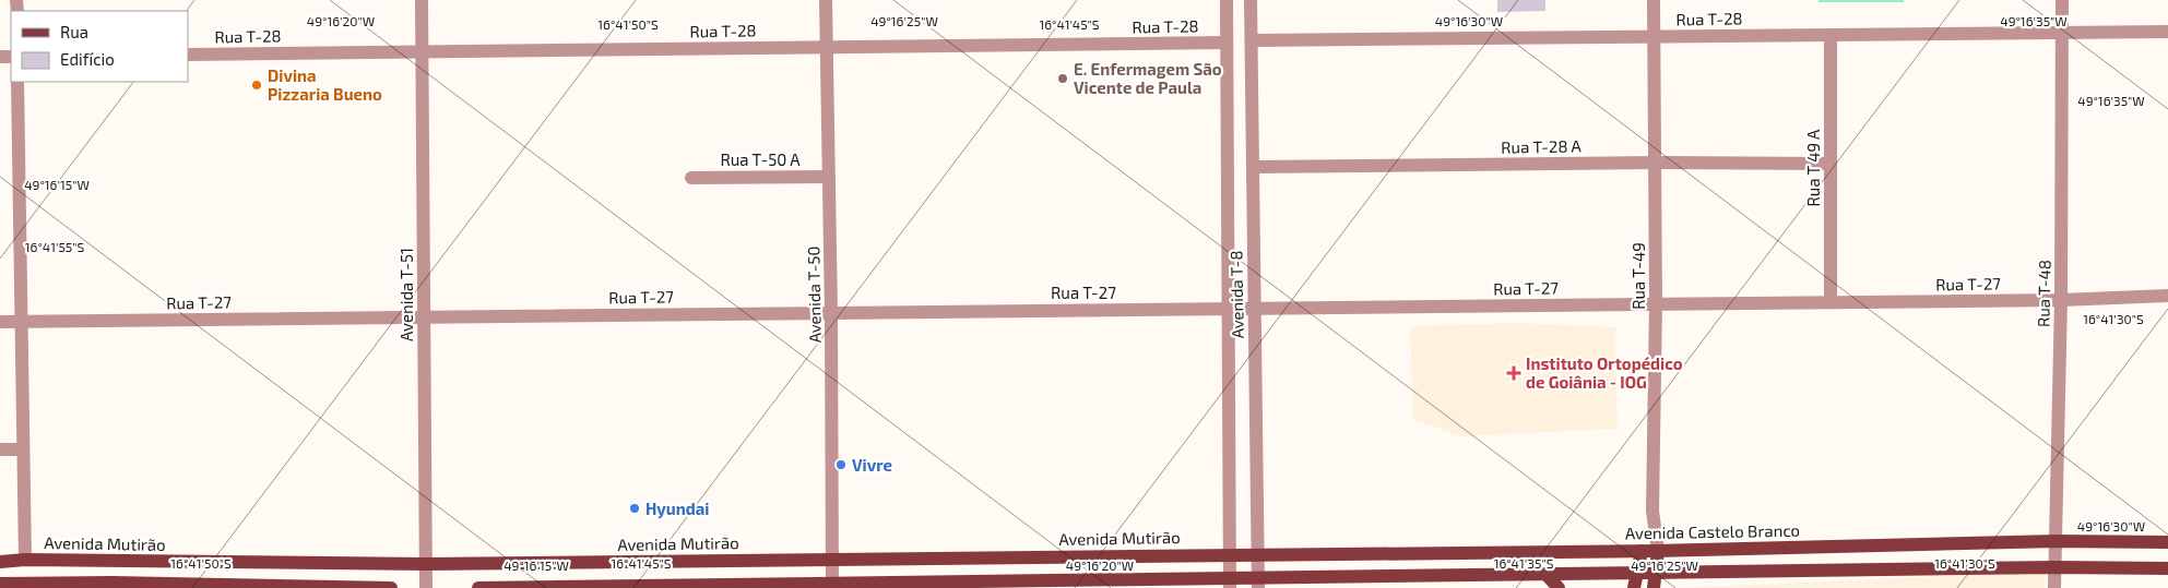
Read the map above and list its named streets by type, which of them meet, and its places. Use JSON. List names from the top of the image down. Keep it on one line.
{"streets":{"main road":["Avenida Castelo Branco","Avenida Mutirão"],"street":["Rua T-28","Rua T-28 A","Rua T-50 A","Rua T 49 A","Rua T-49","Rua T-27","Rua T-48","Avenida T-51","Avenida T-50","Avenida T-8"]},"crossings":[["Rua T-28","Rua T 49 A"],["Rua T-28","Rua T-49"],["Rua T-28","Rua T-48"],["Rua T-28","Avenida T-51"],["Rua T-28","Avenida T-50"],["Rua T-28","Avenida T-8"],["Rua T-28 A","Rua T 49 A"],["Rua T-28 A","Rua T-49"],["Rua T-28 A","Avenida T-8"],["Rua T-50 A","Avenida T-50"],["Rua T 49 A","Rua T-27"],["Rua T-49","Rua T-27"],["Rua T-49","Avenida Castelo Branco"],["Rua T-27","Rua T-48"],["Rua T-27","Avenida T-51"],["Rua T-27","Avenida T-50"],["Rua T-27","Avenida T-8"],["Rua T-48","Avenida Castelo Branco"],["Avenida T-51","Avenida Mutirão"],["Avenida T-50","Avenida Mutirão"],["Avenida T-8","Avenida Castelo Branco"],["Avenida T-8","Avenida Mutirão"],["Avenida Castelo Branco","Avenida Mutirão"]],"places":{"other":["E. Enfermagem São Vicente de Paula","Divina Pizzaria Bueno","Vivre","Hyundai"],"health":["Instituto Ortopédico de Goiânia - IOG"]},"legend":["Rua","Edifício"],"coordinates":["49°16'25\"W","49°16'20\"W","49°16'30\"W","49°16'35\"W","16°41'50\"S","16°41'45\"S","49°16'15\"W","16°41'55\"S","16°41'30\"S","16°41'35\"S"]}
